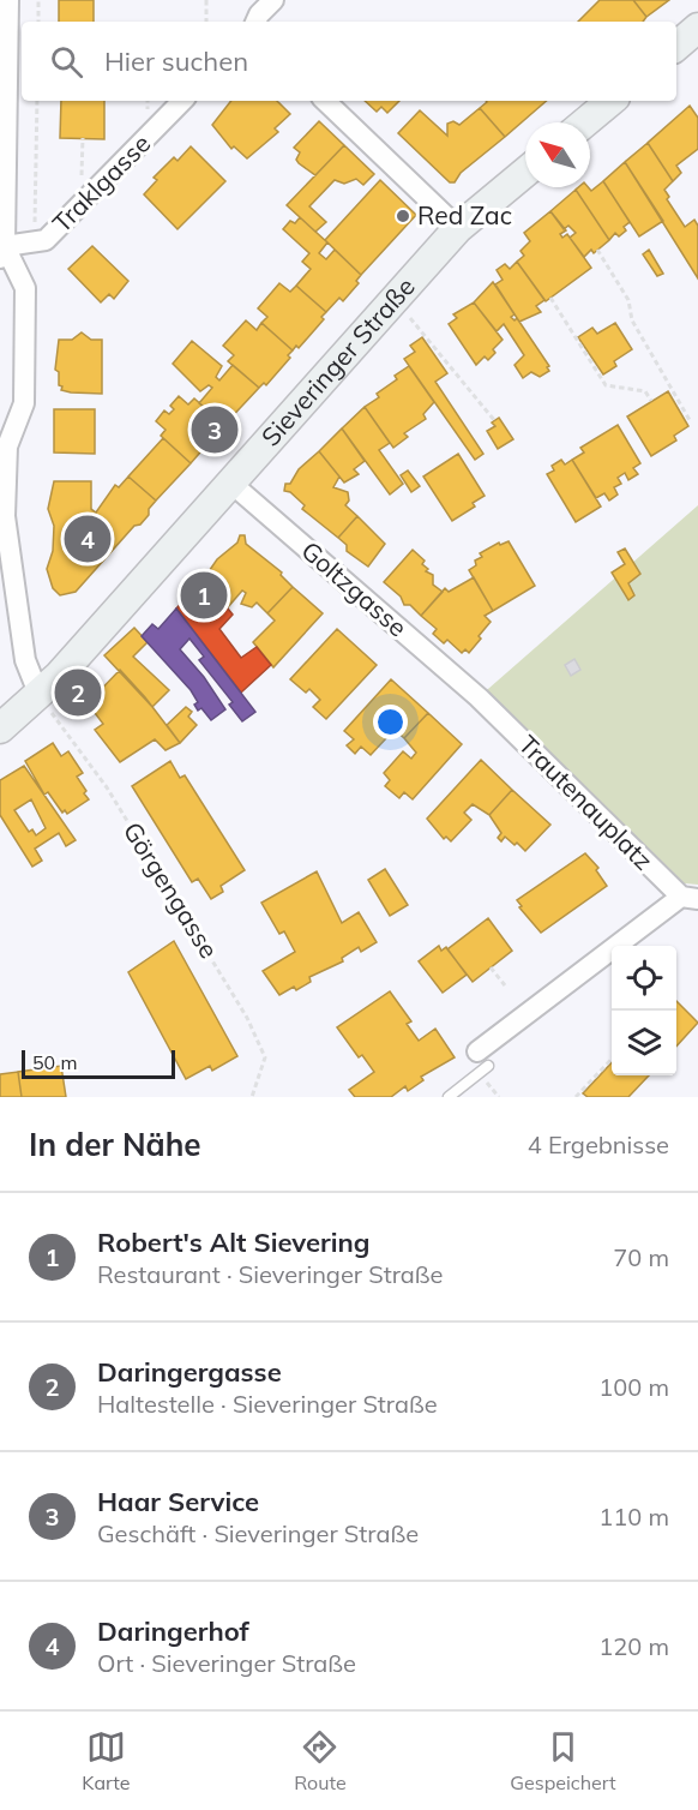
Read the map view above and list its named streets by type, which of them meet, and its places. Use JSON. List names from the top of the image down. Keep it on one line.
{"streets":{"main road":["Sieveringer Straße"],"street":["Traklgasse","Goltzgasse","Trautenauplatz"],"path":["Görgengasse"]},"crossings":[["Sieveringer Straße","Goltzgasse"],["Sieveringer Straße","Görgengasse"],["Goltzgasse","Trautenauplatz"]],"places":["Red Zac"],"scale_bar":"50 m","north":"top left","page":{"search":"Hier suchen","pins":["3","4","1","2"],"scale":"50 m","heading":["In der Nähe","4 Ergebnisse"],"list":[{"mark":"1","name":"Robert's Alt Sievering","note":"Restaurant · Sieveringer Straße","value":"70 m"},{"mark":"2","name":"Daringergasse","note":"Haltestelle · Sieveringer Straße","value":"100 m"},{"mark":"3","name":"Haar Service","note":"Geschäft · Sieveringer Straße","value":"110 m"},{"mark":"4","name":"Daringerhof","note":"Ort · Sieveringer Straße","value":"120 m"}],"nav":["Karte","Route","Gespeichert"]}}
